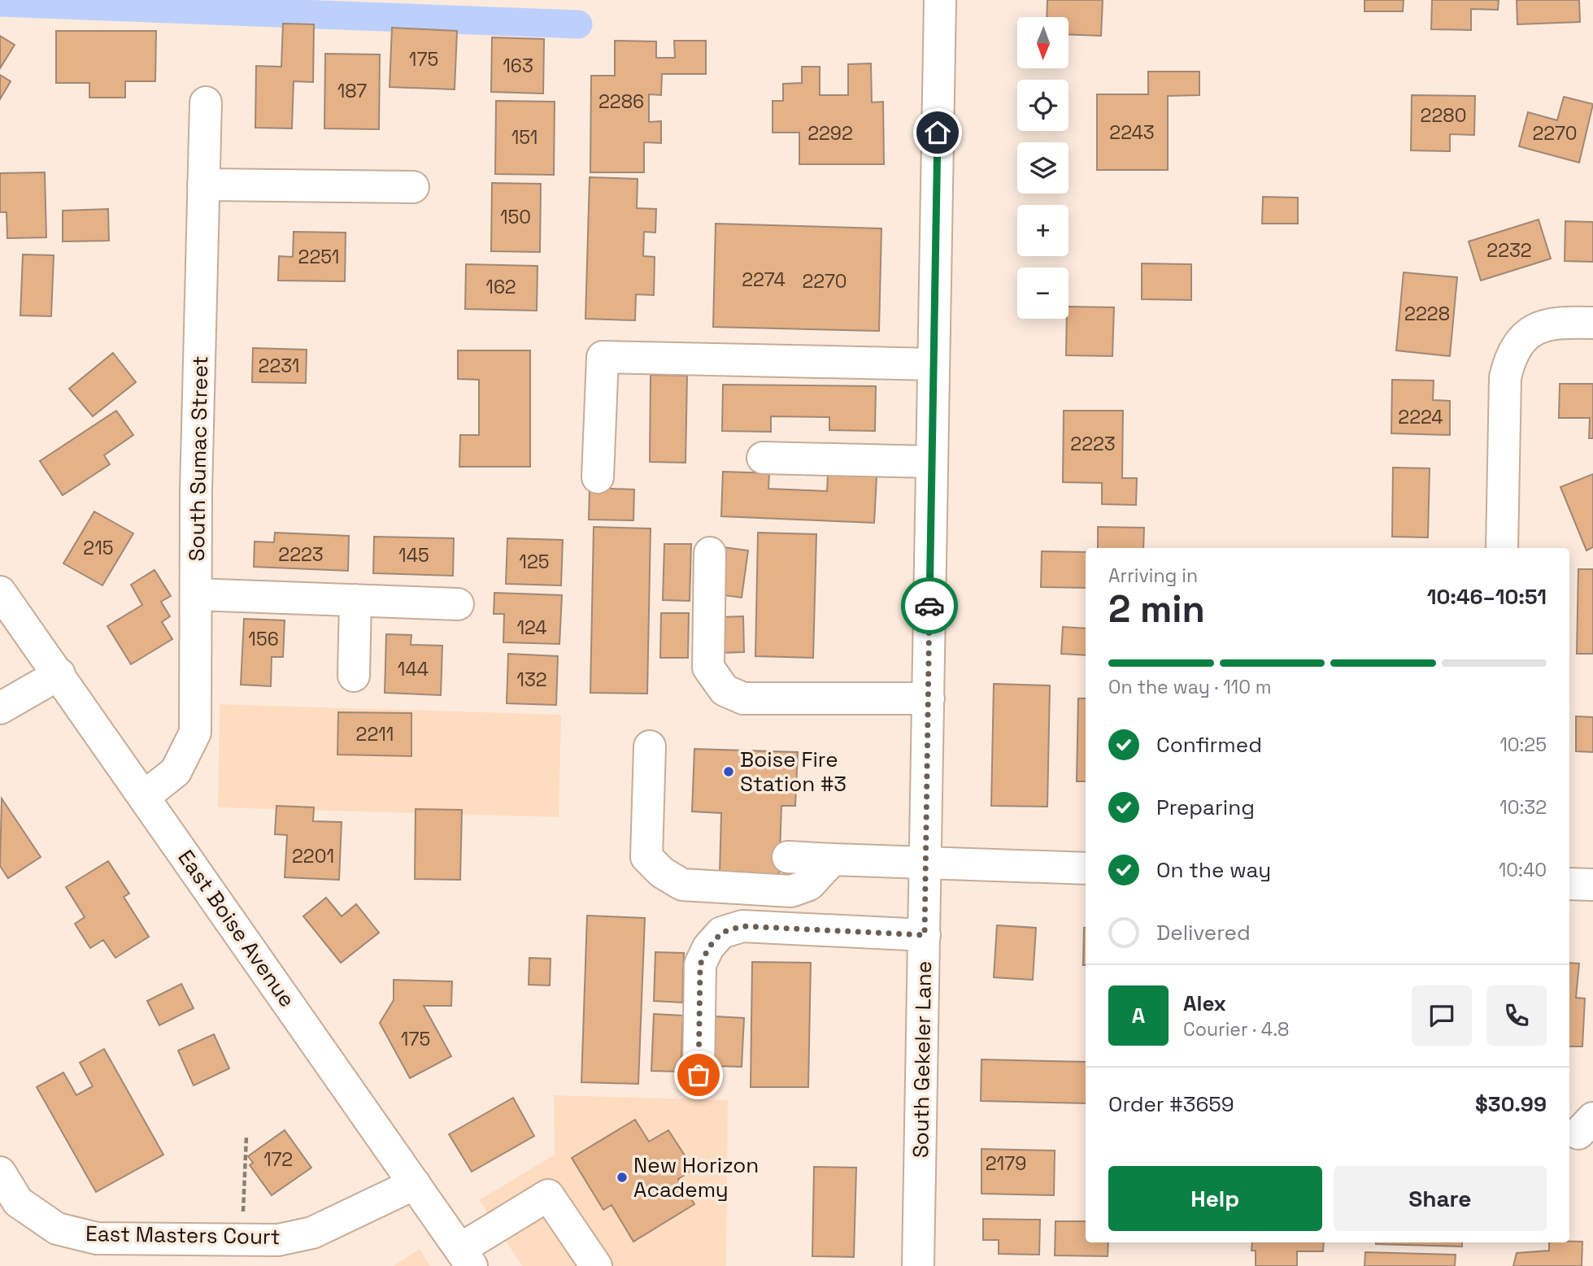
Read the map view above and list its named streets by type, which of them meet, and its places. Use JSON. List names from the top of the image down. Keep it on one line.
{"streets":{"street":["South Sumac Street","East Boise Avenue","South Gekeler Lane","East Masters Court"]},"crossings":[["South Sumac Street","East Boise Avenue"],["East Boise Avenue","East Masters Court"]],"places":["Boise Fire Station #3","New Horizon Academy"],"house_numbers":["175","163","187","2286","2280","2243","2292","2270","151","150","2232","2251","2274","2270","162","2228","2231","2224","2223","215","2223","145","125","124","156","144","132","2211","2201","175","172","2179"],"north":"bottom","page":{"map_buttons":["+","−"],"heading":["2 min","Arriving in","10:46–10:51"],"panel":["Alex","Courier · 4.8","Order #3659","$30.99"],"bar":"On the way · 110 m","list":[["Confirmed","10:25"],["Preparing","10:32"],["On the way","10:40"],"Delivered"],"round":"A","buttons":["Help","Share"]}}
